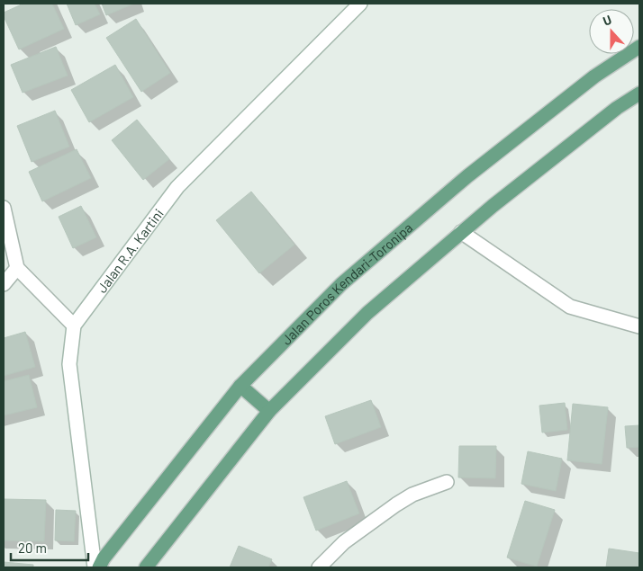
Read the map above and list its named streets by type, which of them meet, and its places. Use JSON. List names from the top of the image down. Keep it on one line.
{"streets":{"main road":["Jalan R.A. Kartini","Jalan Poros Kendari-Toronipa"]},"scale_bar":"20 m","north":"top"}
